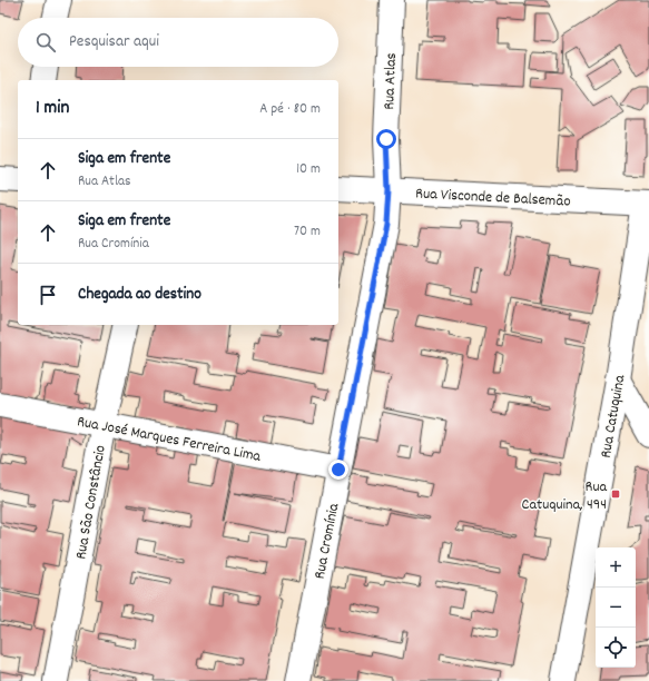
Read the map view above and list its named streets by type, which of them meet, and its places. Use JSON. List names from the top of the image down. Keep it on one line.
{"streets":{"street":["Rua Atlas","Rua Visconde de Balsemão","Rua Catuquina","Rua José Marques Ferreira Lima","Rua São Constâncio","Rua Cromínia"]},"crossings":[["Rua Atlas","Rua Visconde de Balsemão"],["Rua Atlas","Rua Cromínia"],["Rua Visconde de Balsemão","Rua Catuquina"],["Rua Visconde de Balsemão","Rua Cromínia"],["Rua José Marques Ferreira Lima","Rua São Constâncio"],["Rua José Marques Ferreira Lima","Rua Cromínia"]],"places":{"transit":["Rua Catuquina, 494"]},"page":{"search":"Pesquisar aqui","heading":["1 min","A pé · 80 m"],"list":[["Siga em frente","Rua Atlas","10 m"],["Siga em frente","Rua Cromínia","70 m"],"Chegada ao destino"],"map_buttons":["+","−"]}}
